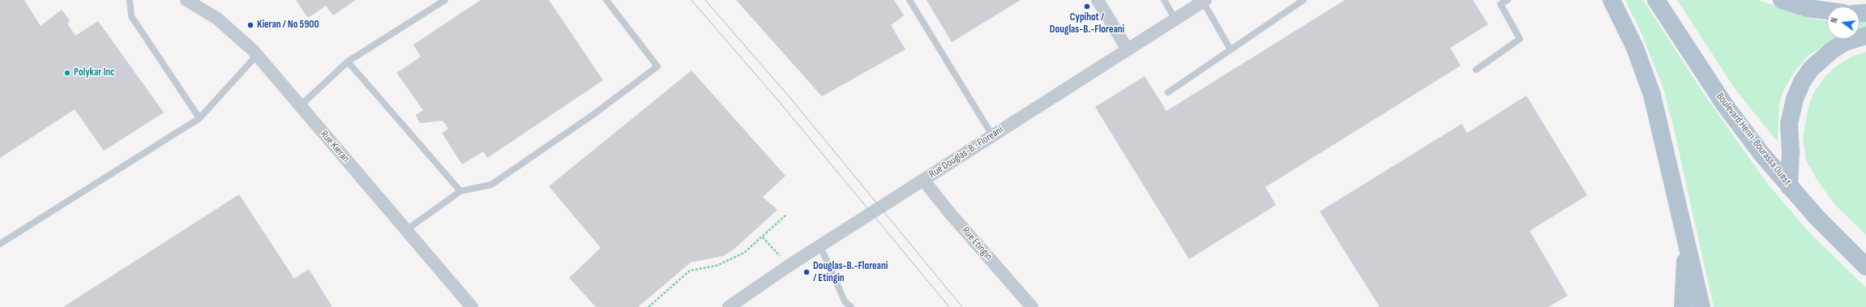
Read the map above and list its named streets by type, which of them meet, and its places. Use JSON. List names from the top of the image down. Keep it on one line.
{"streets":{"main road":["Boulevard Henri-Bourassa Ouest"],"street":["Rue Kieran","Rue Douglas-B.-Floreani","Rue Etingin"]},"crossings":[["Rue Douglas-B.-Floreani","Rue Etingin"]],"places":["Cypihot / Douglas-B.-Floreani","Kieran / No 5900","Polykar Inc","Douglas-B.-Floreani / Etingin"],"north":"left"}
